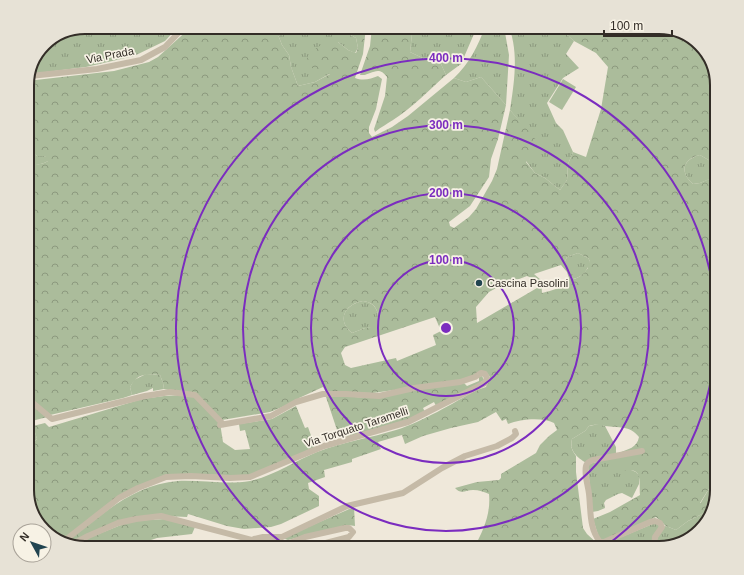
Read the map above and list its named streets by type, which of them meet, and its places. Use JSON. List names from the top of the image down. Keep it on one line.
{"streets":{"street":["Via Prada","Via Torquato Taramelli"]},"places":["Cascina Pasolini"],"scale_bar":"100 m","north":"top left","rings":["400 m","300 m","200 m","100 m"]}
